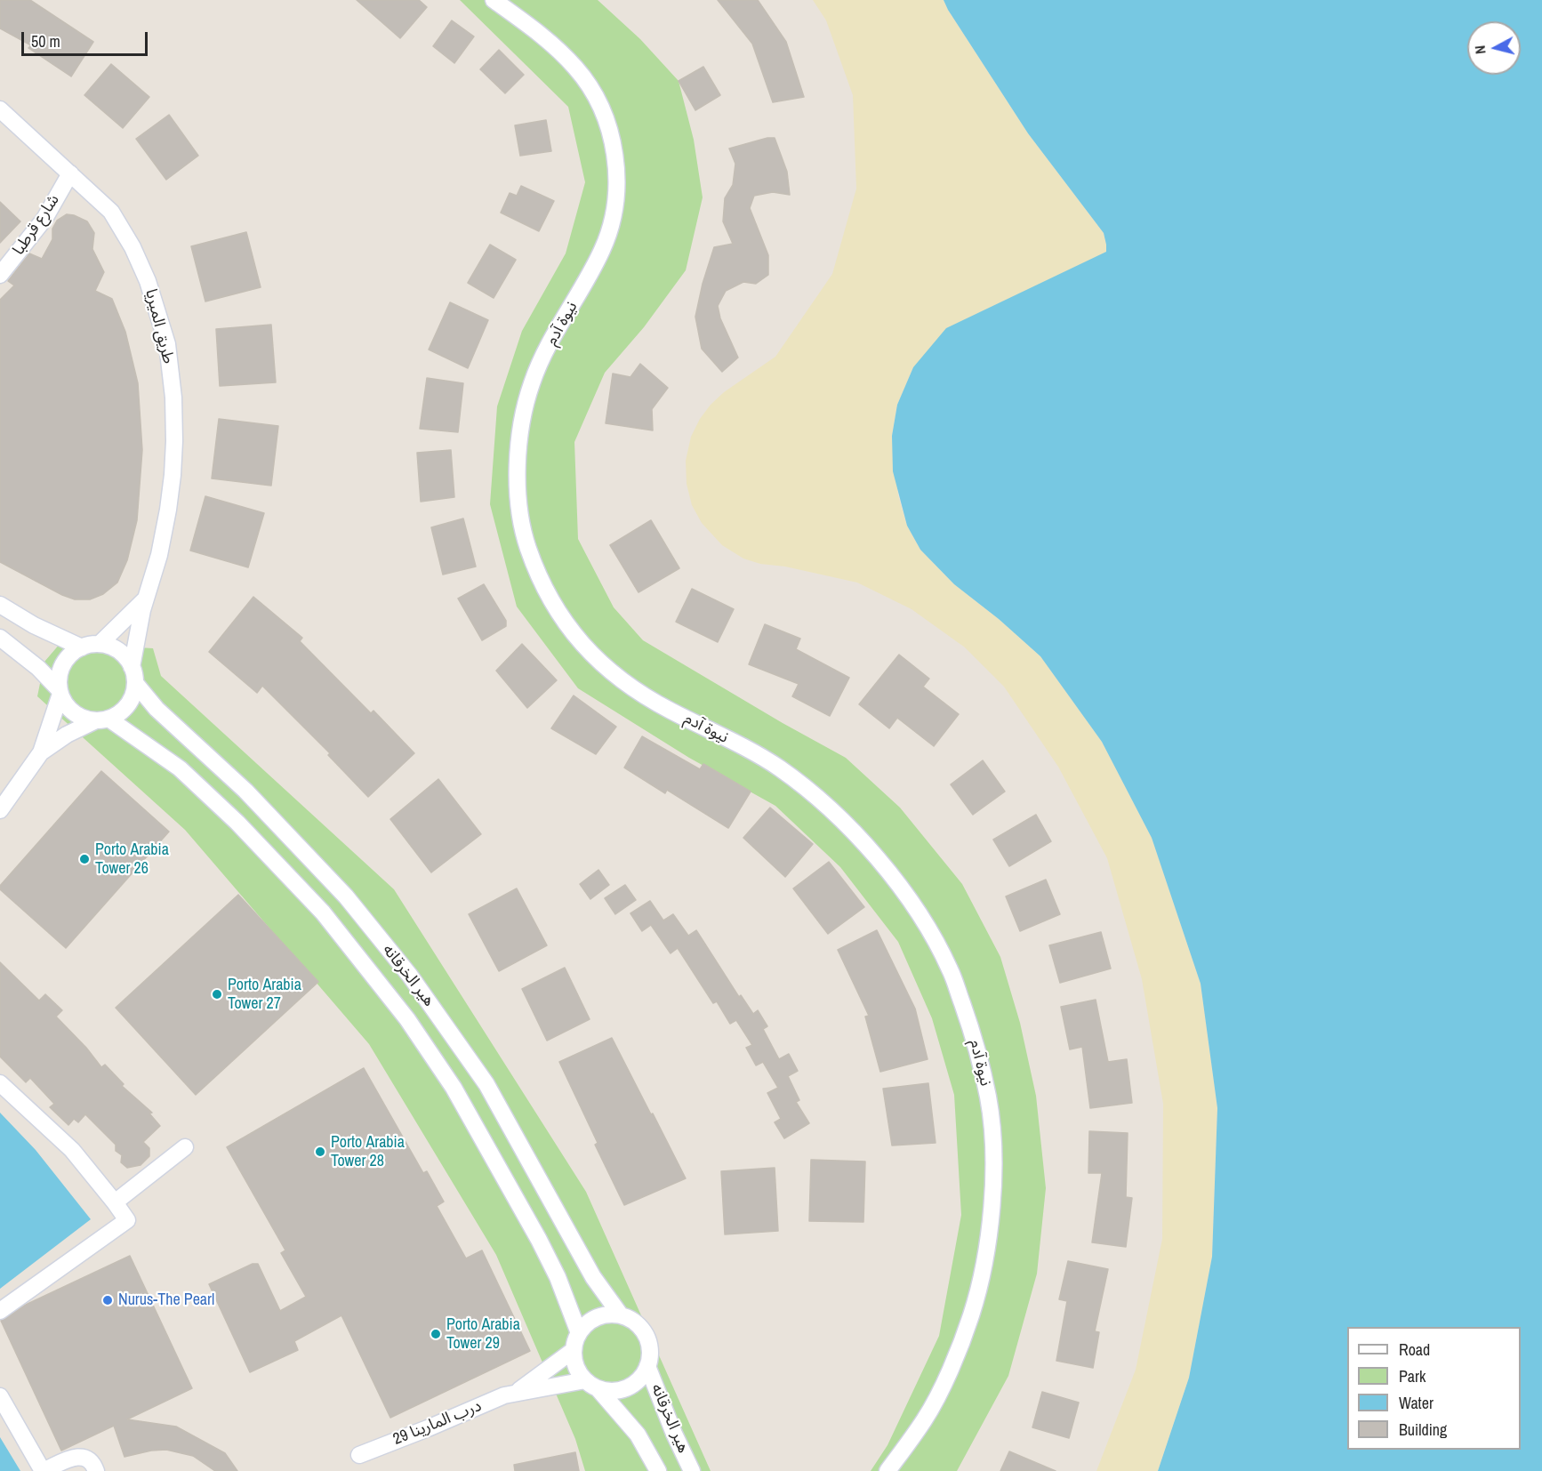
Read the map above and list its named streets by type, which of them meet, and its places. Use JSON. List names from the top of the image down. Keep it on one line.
{"streets":{"street":["شارع قرطبا","نيوة آدم","طريق الميريا","هير الخرقانه","درب المارينا 29"]},"crossings":[["شارع قرطبا","طريق الميريا"],["طريق الميريا","هير الخرقانه"],["هير الخرقانه","درب المارينا 29"]],"places":["Porto Arabia Tower 26","Porto Arabia Tower 27","Porto Arabia Tower 28","Nurus-The Pearl","Porto Arabia Tower 29"],"legend":["Road","Park","Water","Building"],"scale_bar":"50 m","north":"left"}
